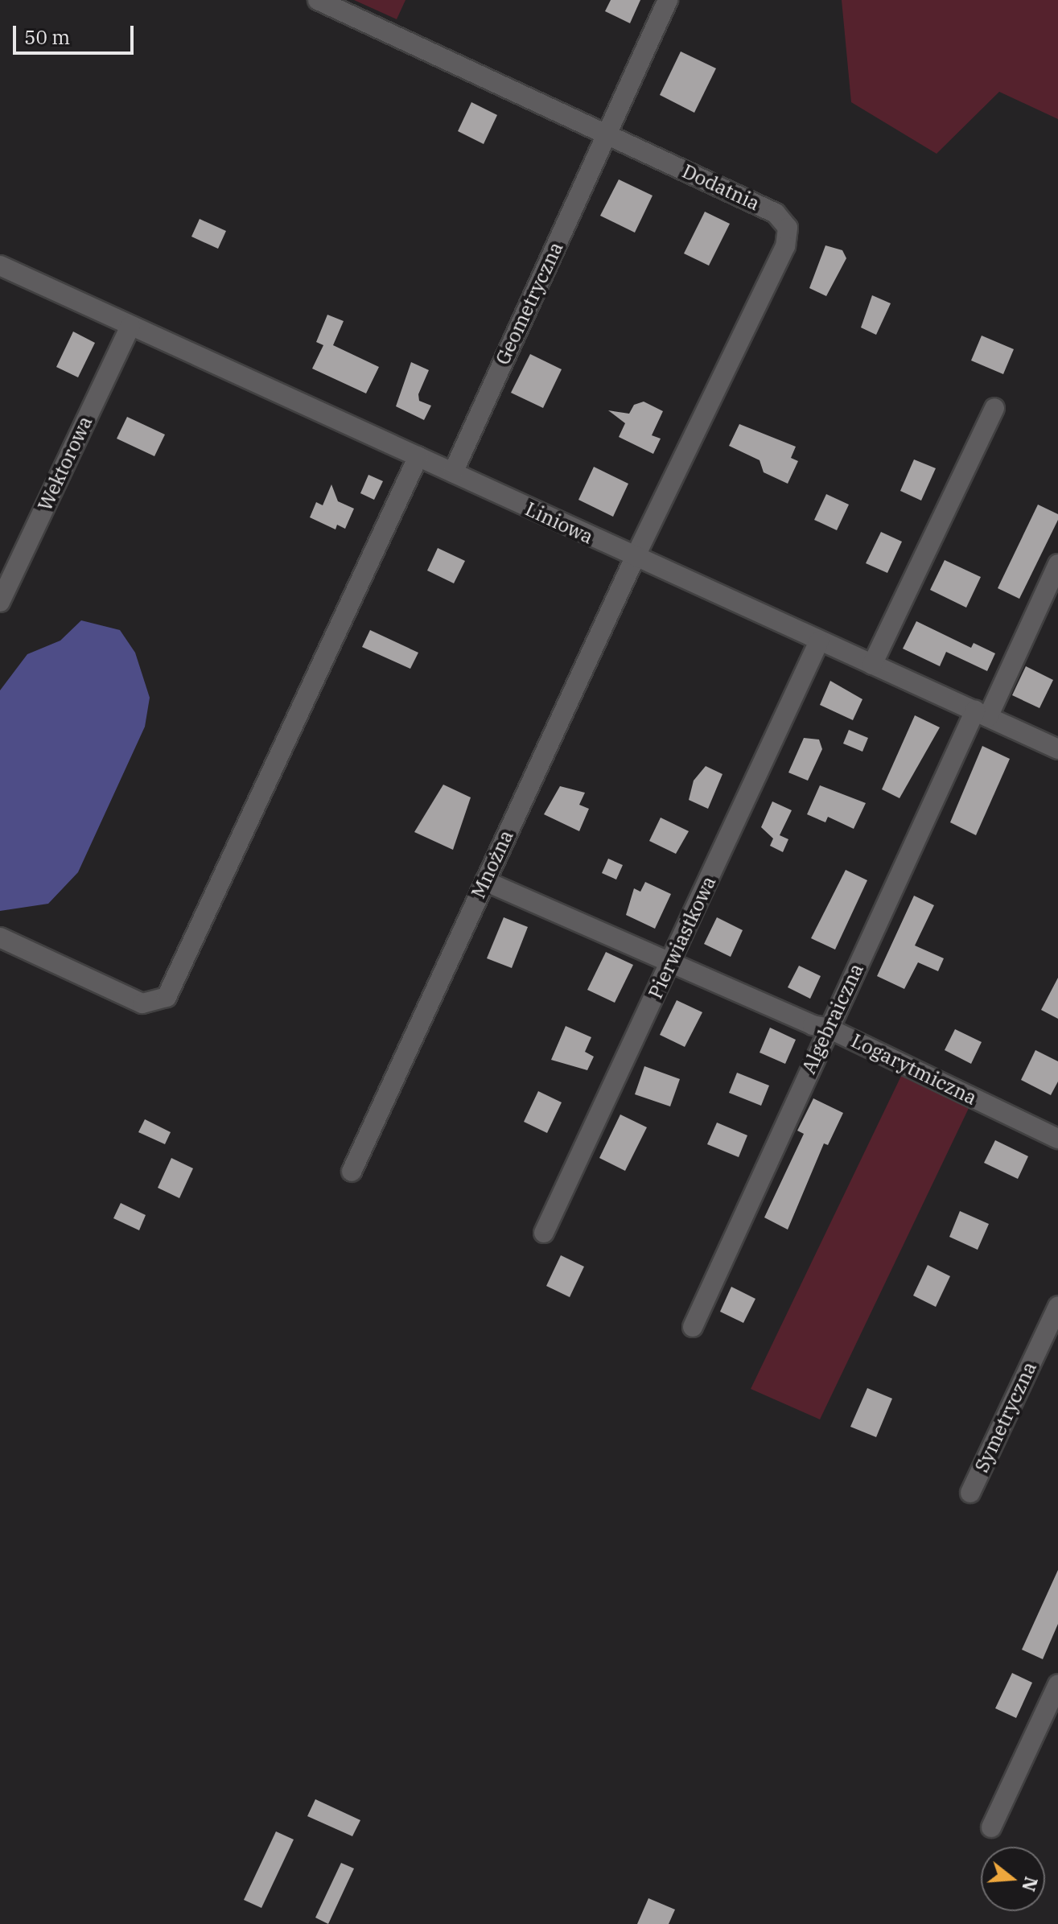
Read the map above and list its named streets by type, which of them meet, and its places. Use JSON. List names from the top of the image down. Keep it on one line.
{"streets":{"street":["Dodatnia","Geometryczna","Wektorowa","Liniowa","Mnożna","Pierwiastkowa","Algebraiczna","Logarytmiczna","Symetryczna"]},"crossings":[["Dodatnia","Geometryczna"],["Dodatnia","Liniowa"],["Dodatnia","Mnożna"],["Geometryczna","Liniowa"],["Wektorowa","Liniowa"],["Liniowa","Mnożna"],["Liniowa","Pierwiastkowa"],["Liniowa","Algebraiczna"],["Mnożna","Logarytmiczna"],["Pierwiastkowa","Logarytmiczna"],["Algebraiczna","Logarytmiczna"]],"scale_bar":"50 m","north":"right"}
